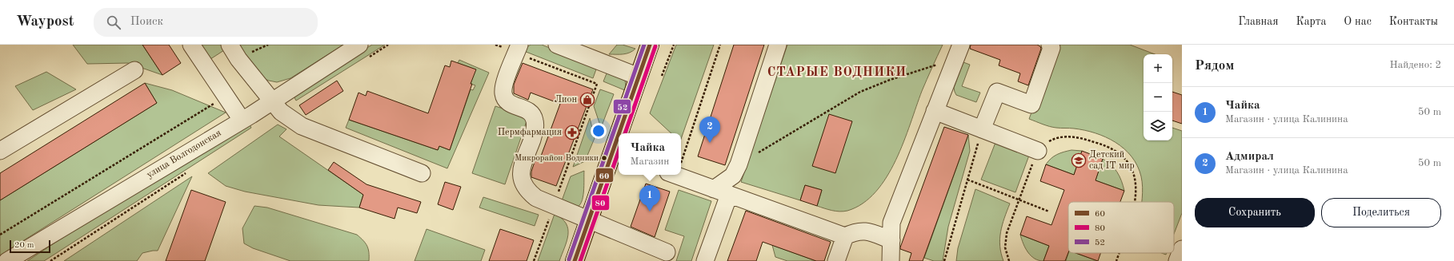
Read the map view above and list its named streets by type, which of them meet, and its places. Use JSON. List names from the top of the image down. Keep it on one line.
{"streets":{"street":["улица Волгодонская"]},"districts":["СТАРЫЕ ВОДНИКИ"],"places":{"shop":["Лион"],"pharmacy":["Пермфармация"],"other":["Микрорайон Водники"],"school or university":["Детский сад IT мир"]},"lines":["transit line 60","transit line 52","transit line 80"],"legend":["60","80","52"],"scale_bar":"20 m","page":{"header":"Waypost","search":"Поиск","nav":["Главная","Карта","О нас","Контакты"],"heading":["Рядом","Найдено: 2"],"map_buttons":["+","−"],"list":[{"mark":"1","name":"Чайка","note":"Магазин · улица Калинина","value":"50 m"},{"mark":"2","name":"Адмирал","note":"Магазин · улица Калинина","value":"50 m"}],"pins":["2","1"],"popup":["Чайка","Магазин"],"buttons":["Сохранить","Поделиться"],"scale":"20 m"}}
